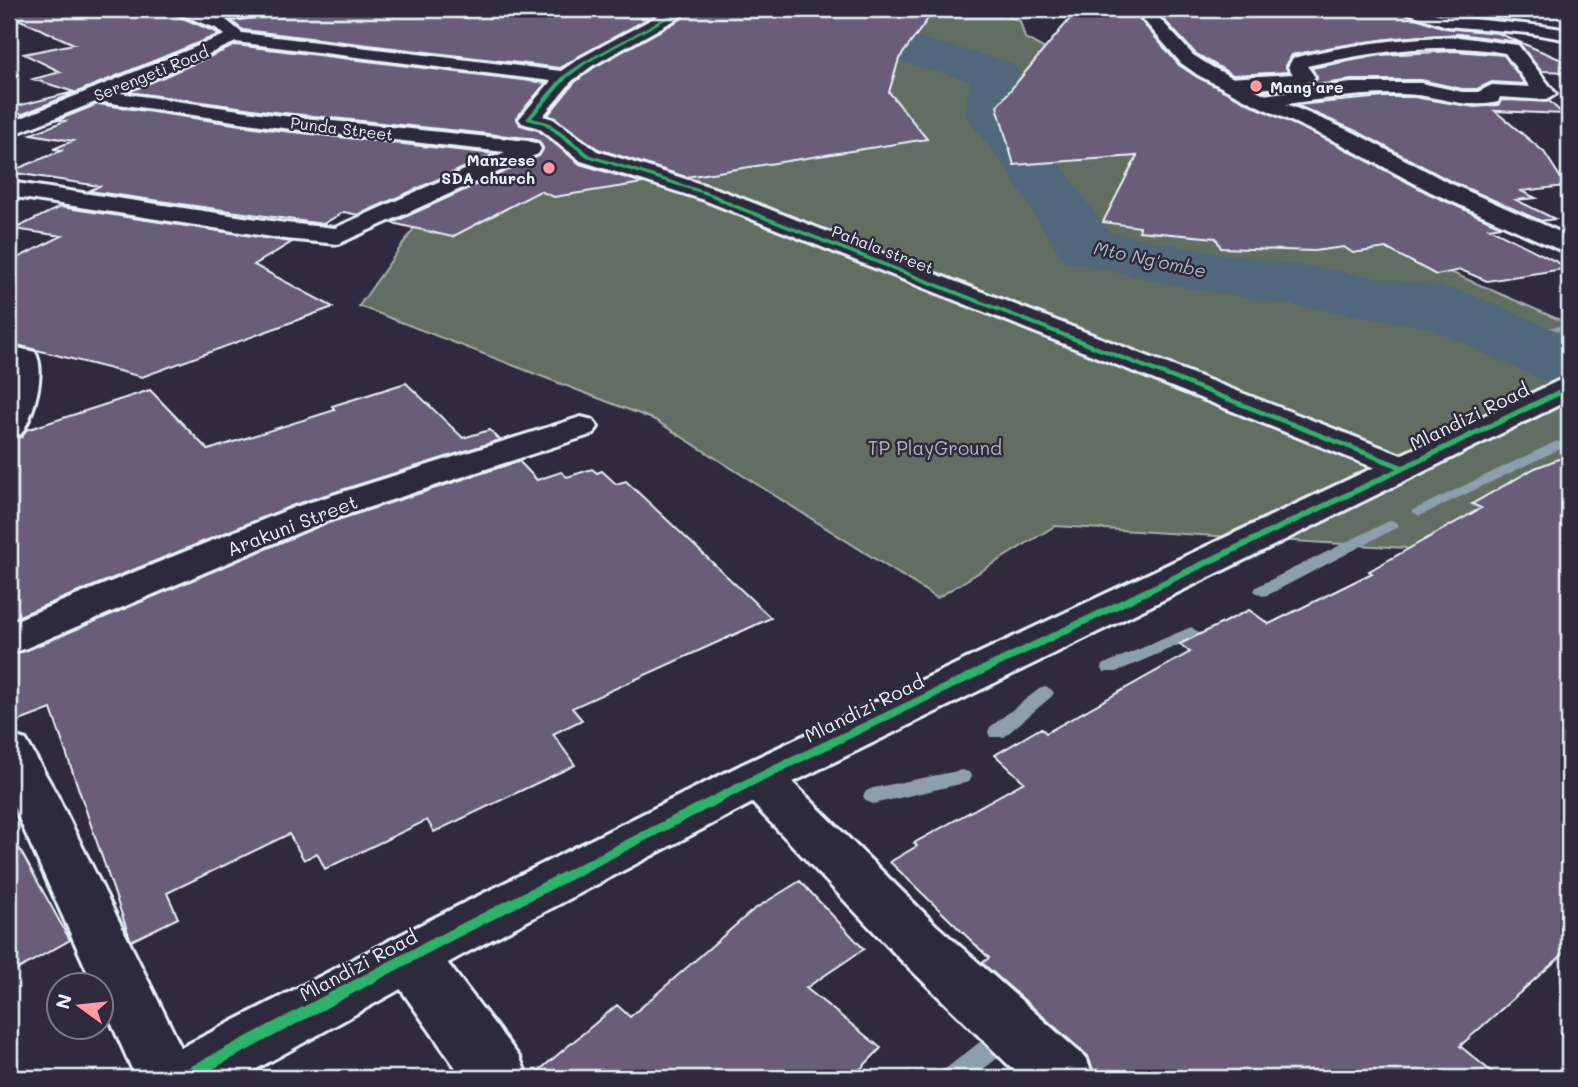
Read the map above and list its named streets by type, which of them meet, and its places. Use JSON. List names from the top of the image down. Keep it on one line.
{"streets":{"street":["Serengeti Road","Punda Street","Pahala street","Mlandizi Road","Arakuni Street"]},"crossings":[["Serengeti Road","Punda Street"],["Punda Street","Pahala street"],["Pahala street","Mlandizi Road"]],"water":["Mto Ng'ombe"],"parks":["TP PlayGround"],"places":["Mang'are","Manzese SDA church"],"north":"left"}
